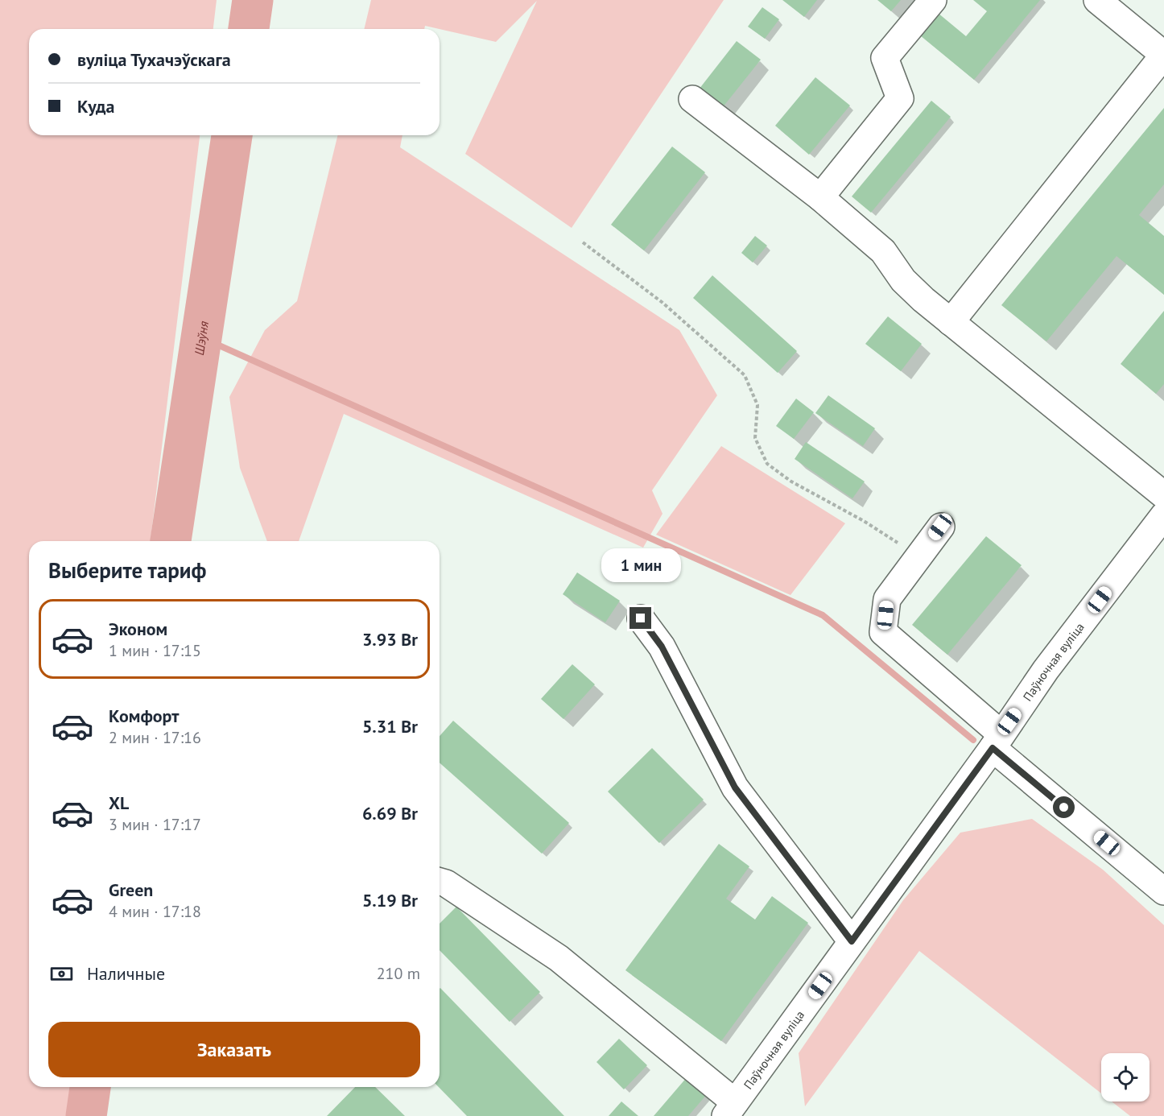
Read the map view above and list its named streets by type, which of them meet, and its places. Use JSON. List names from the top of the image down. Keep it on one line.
{"streets":{"street":["Паўночная вуліца"]},"water":["Шэўня"],"page":{"banner":["вуліца Тухачэўскага","Куда"],"heading":"Выберите тариф","bubble":"1 мин","list":[{"name":"Эконом","note":"1 мин · 17:15","value":"3.93 Br"},{"name":"Комфорт","note":"2 мин · 17:16","value":"5.31 Br"},{"name":"XL","note":"3 мин · 17:17","value":"6.69 Br"},{"name":"Green","note":"4 мин · 17:18","value":"5.19 Br"}],"pay":["Наличные","210 m"],"buttons":"Заказать"}}
